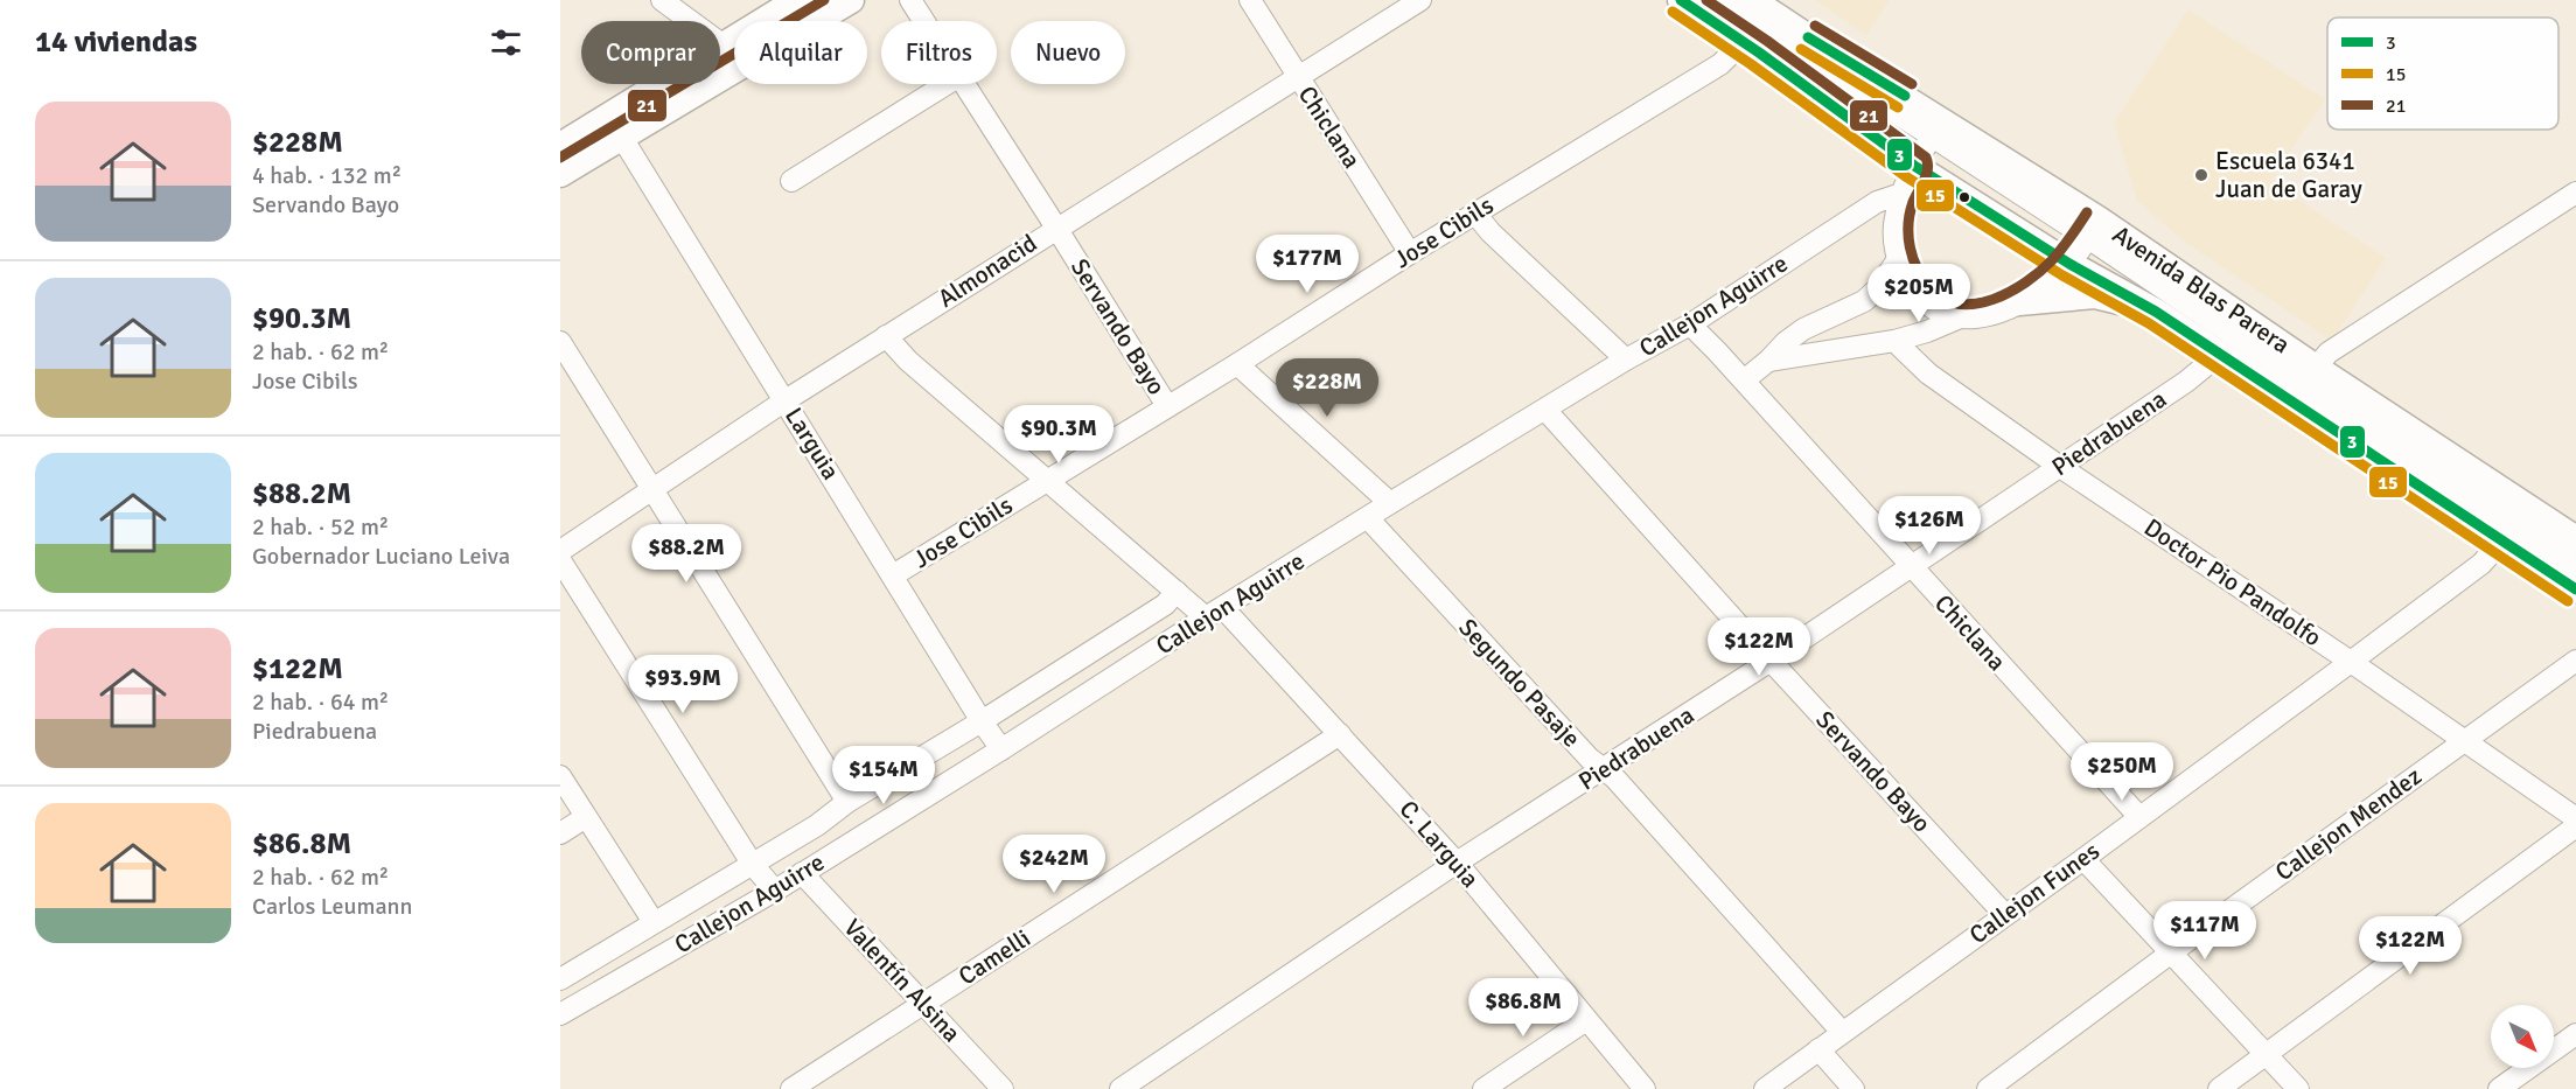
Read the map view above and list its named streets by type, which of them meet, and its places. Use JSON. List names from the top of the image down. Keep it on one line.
{"streets":{"main road":["Avenida Blas Parera"],"street":["Chiclana","Jose Cibils","Almonacid","Callejon Aguirre","Servando Bayo","Piedrabuena","Larguia","Doctor Pio Pandolfo","Segundo Pasaje","Callejon Mendez","C. Larguia","Callejon Funes","Camelli","Valentín Alsina"]},"crossings":[["Chiclana","Jose Cibils"],["Chiclana","Almonacid"],["Chiclana","Callejon Aguirre"],["Chiclana","Piedrabuena"],["Chiclana","Callejon Funes"],["Jose Cibils","Avenida Blas Parera"],["Jose Cibils","Servando Bayo"],["Jose Cibils","Larguia"],["Jose Cibils","C. Larguia"],["Almonacid","Servando Bayo"],["Almonacid","Larguia"],["Almonacid","C. Larguia"],["Avenida Blas Parera","Piedrabuena"],["Avenida Blas Parera","Callejon Funes"],["Callejon Aguirre","Servando Bayo"],["Callejon Aguirre","Larguia"],["Callejon Aguirre","Segundo Pasaje"],["Callejon Aguirre","C. Larguia"],["Callejon Aguirre","Valentín Alsina"],["Servando Bayo","Piedrabuena"],["Servando Bayo","Callejon Funes"],["Piedrabuena","Doctor Pio Pandolfo"],["Piedrabuena","Segundo Pasaje"],["Piedrabuena","C. Larguia"],["Doctor Pio Pandolfo","Callejon Mendez"],["Doctor Pio Pandolfo","Callejon Funes"],["Segundo Pasaje","Callejon Funes"],["C. Larguia","Camelli"],["Camelli","Valentín Alsina"]],"places":["Escuela 6341 Juan de Garay"],"lines":["transit line 3","transit line 21","transit line 15"],"legend":["3","15","21"],"north":"bottom right","page":{"heading":"14 viviendas","chip":["Comprar","Alquilar","Filtros","Nuevo"],"list":[{"name":"$228M","note":"4 hab. · 132 m² · Servando Bayo"},{"name":"$90.3M","note":"2 hab. · 62 m² · Jose Cibils"},{"name":"$88.2M","note":"2 hab. · 52 m² · Gobernador Luciano Leiva"},{"name":"$122M","note":"2 hab. · 64 m² · Piedrabuena"},{"name":"$86.8M","note":"2 hab. · 62 m² · Carlos Leumann"}],"price":["$177M","$205M","$228M","$90.3M","$126M","$88.2M","$122M","$93.9M","$250M","$154M","$242M","$117M","$122M","$86.8M"]}}
